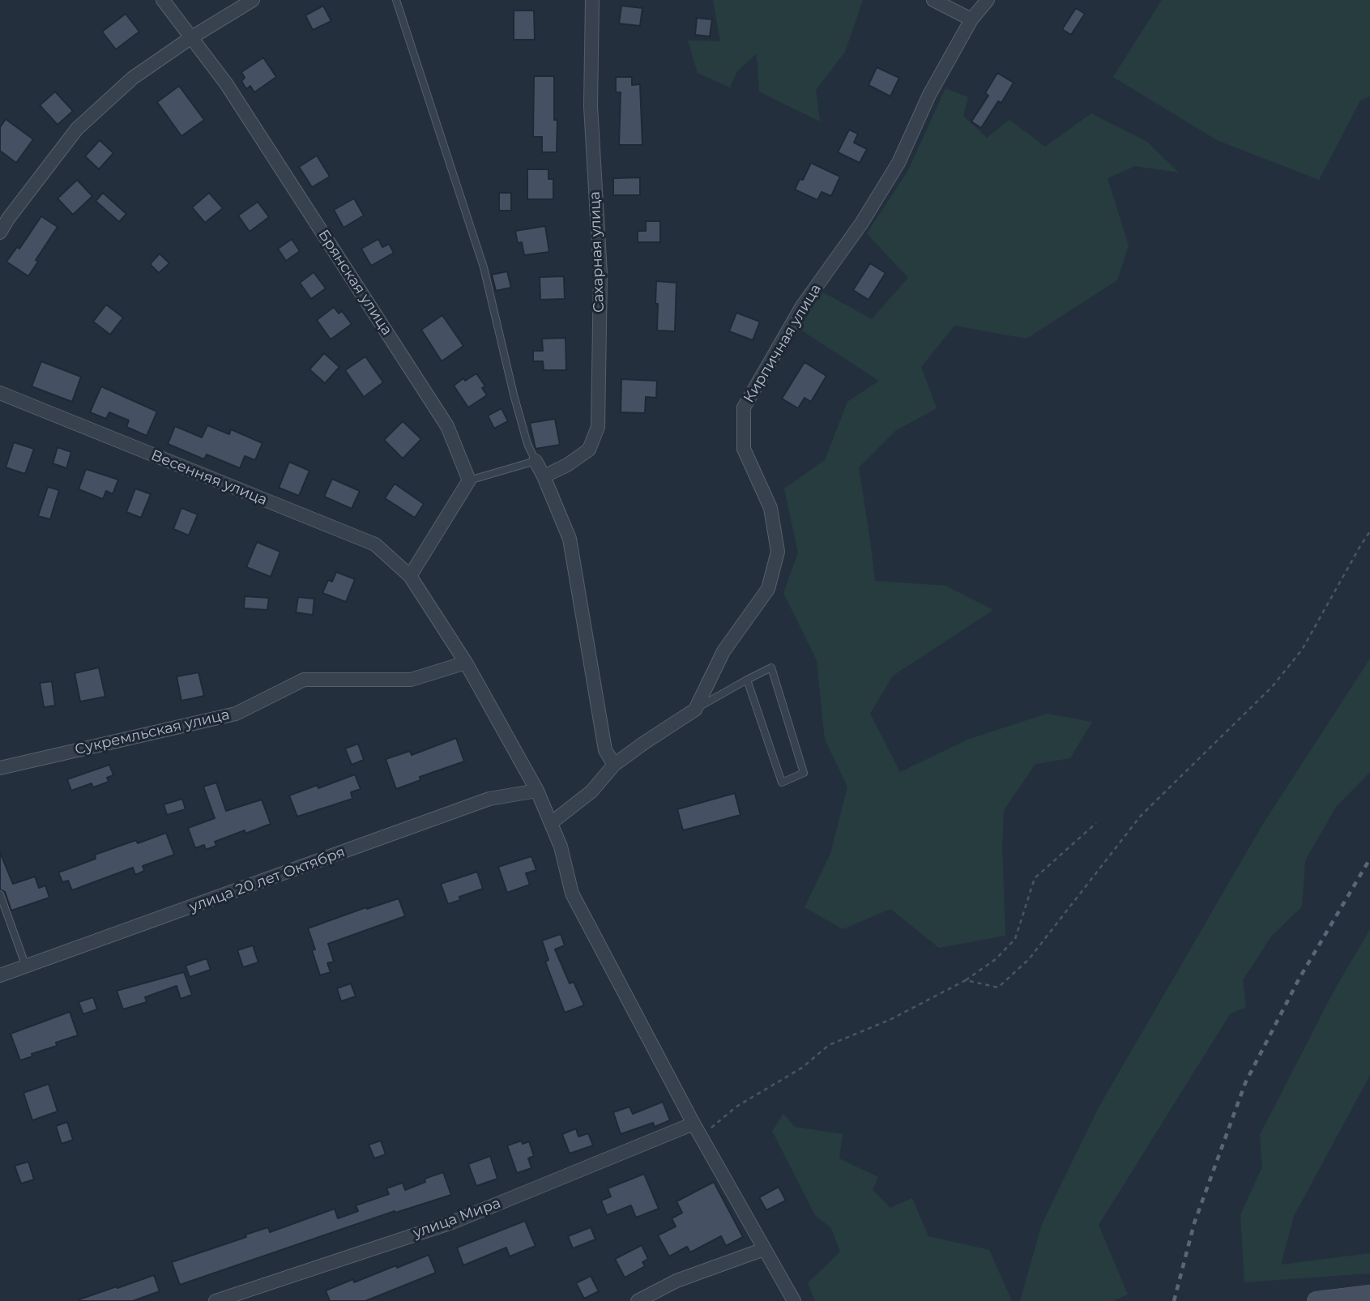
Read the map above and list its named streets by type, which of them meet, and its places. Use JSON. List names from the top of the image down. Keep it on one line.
{"streets":{"street":["Сахарная улица","Брянская улица","Кирпичная улица","Весенняя улица","Сукремльская улица","улица 20 лет Октября","улица Мира"]},"crossings":[["Кирпичная улица","Весенняя улица"],["Весенняя улица","Сукремльская улица"],["Весенняя улица","улица 20 лет Октября"],["Весенняя улица","улица Мира"]]}
